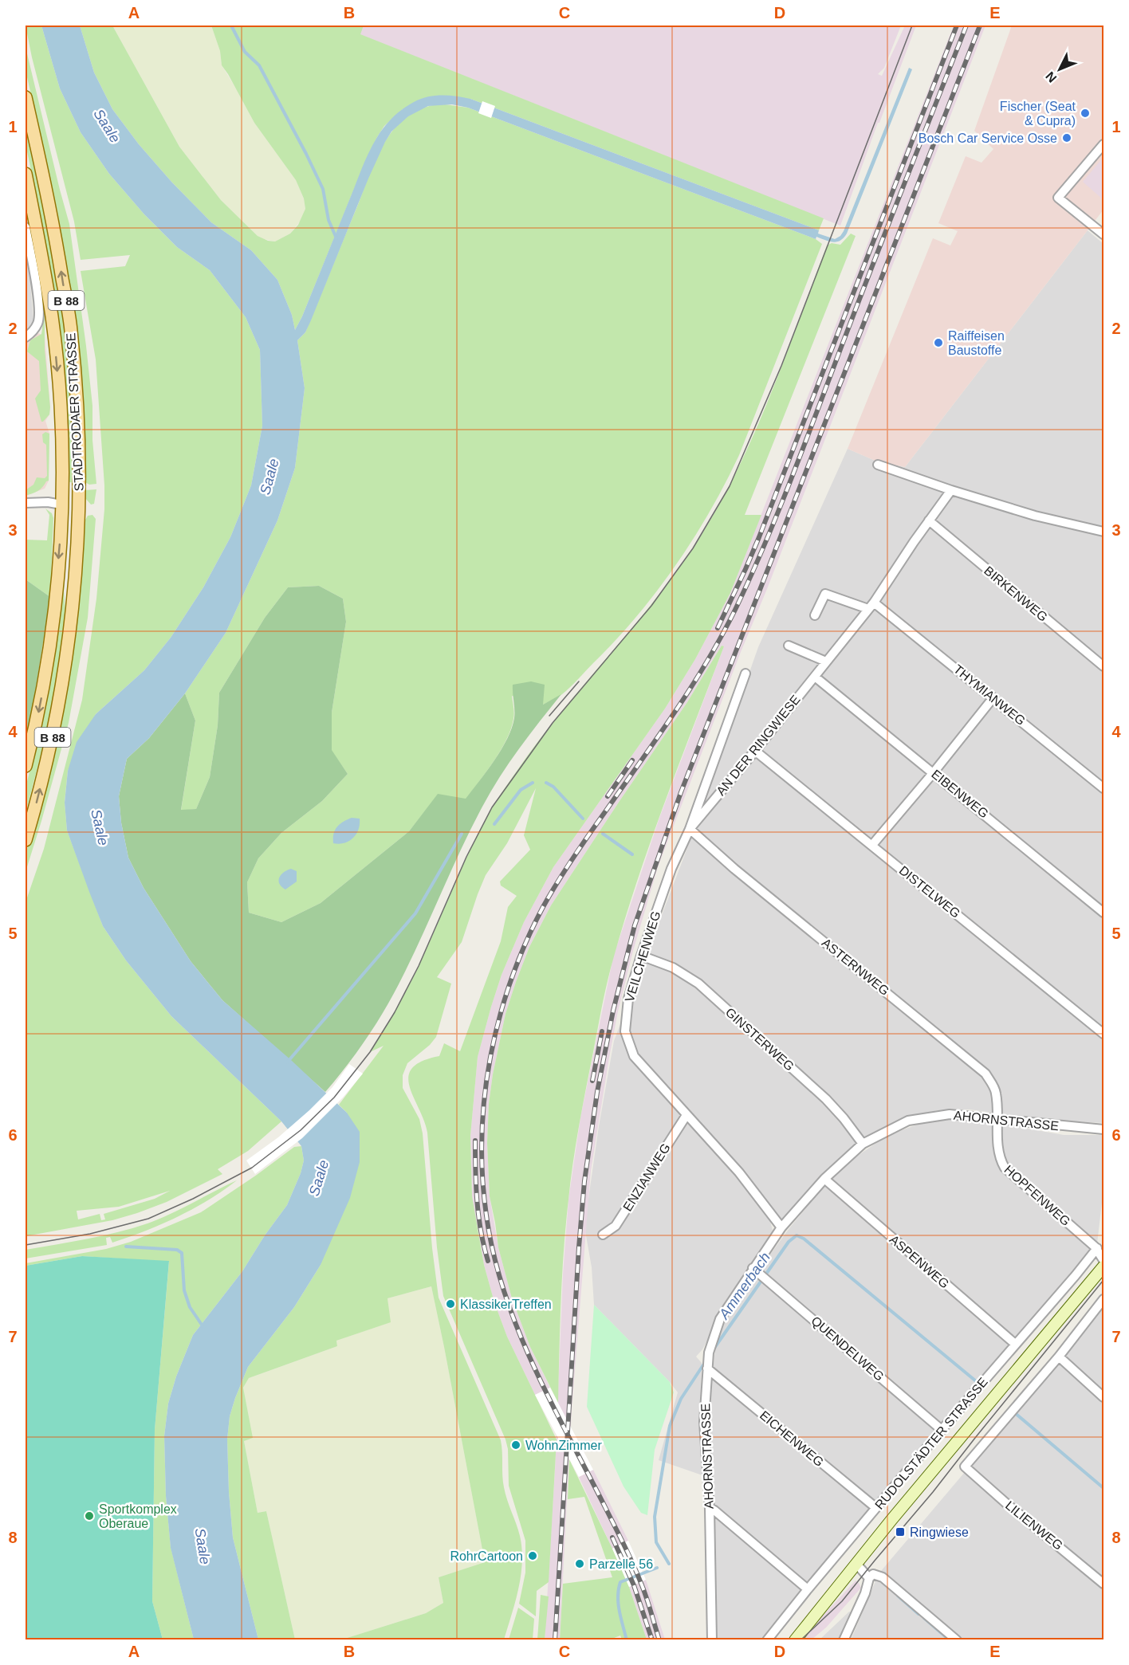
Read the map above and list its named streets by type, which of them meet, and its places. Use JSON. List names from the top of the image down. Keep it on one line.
{"streets":{"main road":["B 88","STADTRODAER STRASSE","RUDOLSTÄDTER STRASSE"],"street":["BIRKENWEG","THYMIANWEG","AN DER RINGWIESE","EIBENWEG","DISTELWEG","VEILCHENWEG","ASTERNWEG","GINSTERWEG","AHORNSTRASSE","ENZIANWEG","HOPFENWEG","ASPENWEG","QUENDELWEG","EICHENWEG","LILIENWEG"]},"crossings":[["BIRKENWEG","AN DER RINGWIESE"],["THYMIANWEG","AN DER RINGWIESE"],["AN DER RINGWIESE","EIBENWEG"],["AN DER RINGWIESE","DISTELWEG"],["AN DER RINGWIESE","VEILCHENWEG"],["AN DER RINGWIESE","ASTERNWEG"],["VEILCHENWEG","ASTERNWEG"],["VEILCHENWEG","GINSTERWEG"],["VEILCHENWEG","AHORNSTRASSE"],["VEILCHENWEG","ENZIANWEG"],["ASTERNWEG","AHORNSTRASSE"],["ASTERNWEG","HOPFENWEG"],["GINSTERWEG","AHORNSTRASSE"],["AHORNSTRASSE","HOPFENWEG"],["AHORNSTRASSE","ASPENWEG"],["AHORNSTRASSE","QUENDELWEG"],["AHORNSTRASSE","EICHENWEG"],["HOPFENWEG","RUDOLSTÄDTER STRASSE"],["ASPENWEG","RUDOLSTÄDTER STRASSE"],["QUENDELWEG","RUDOLSTÄDTER STRASSE"],["EICHENWEG","RUDOLSTÄDTER STRASSE"]],"water":["Saale","Ammerbach"],"places":{"other":["Fischer (Seat & Cupra)","Bosch Car Service Osse","Raiffeisen Baustoffe","KlassikerTreffen","WohnZimmer","Sportkomplex Oberaue","RohrCartoon","Parzelle 56"],"transit":["Ringwiese"]},"north":"bottom left","grid":{"columns":["A","B","C","D","E"],"rows":["1","2","3","4","5","6","7","8"]}}
